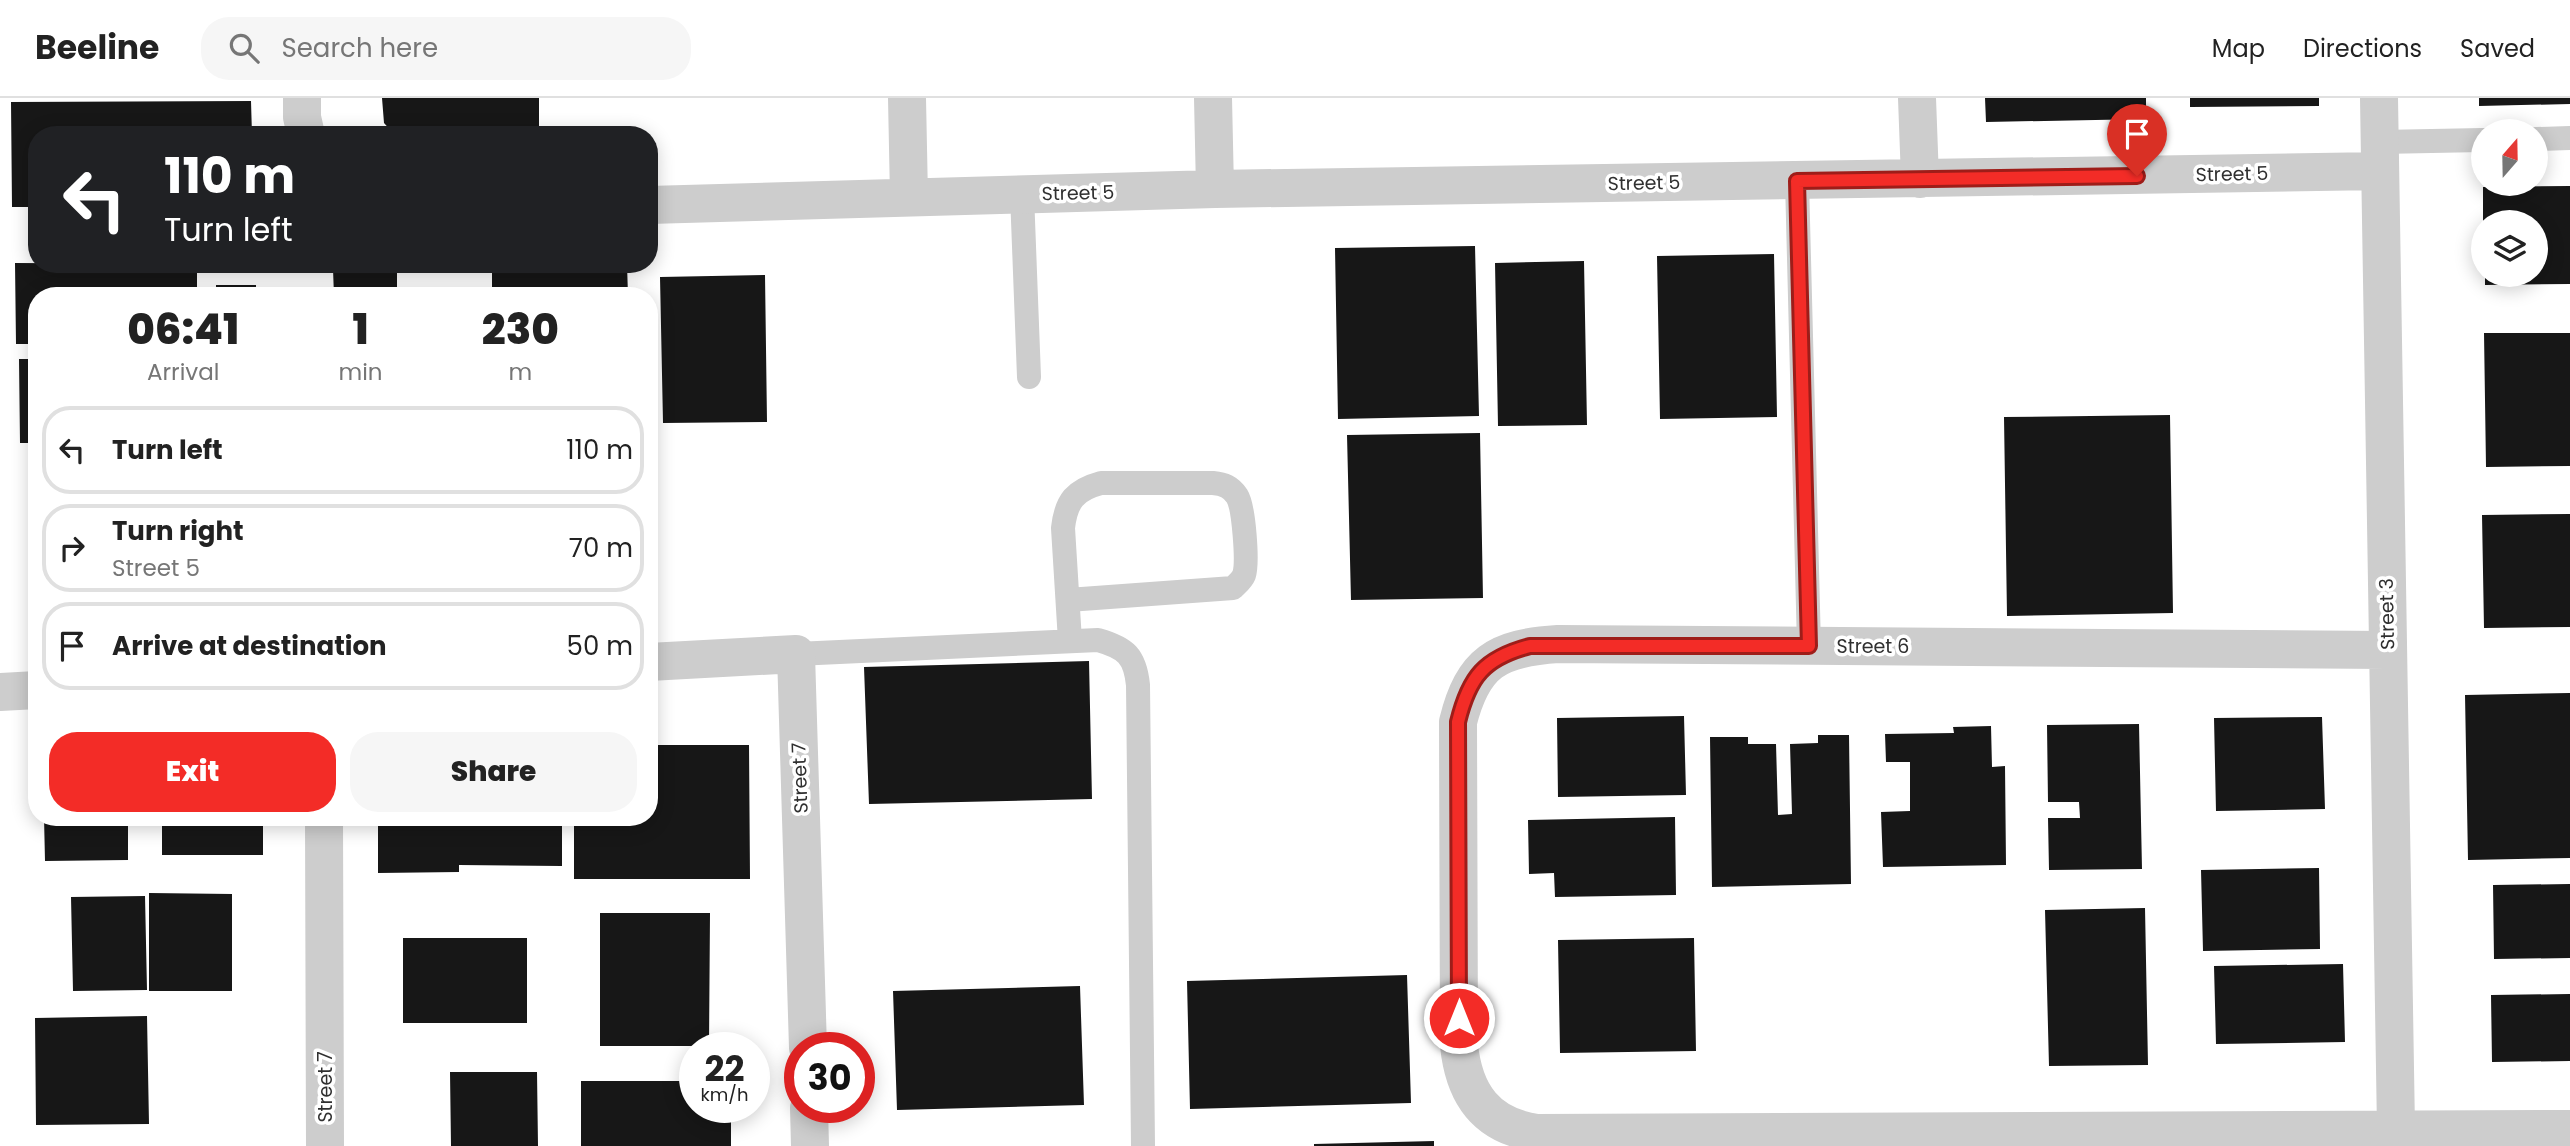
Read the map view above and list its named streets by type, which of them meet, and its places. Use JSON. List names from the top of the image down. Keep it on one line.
{"streets":{"street":["Street 5","Street 3","Street 6","Street 7"]},"crossings":[["Street 5","Street 3"],["Street 3","Street 6"]],"north":"top","page":{"header":"Beeline","search":"Search here","nav":["Map","Directions","Saved"],"turn":["110 m","Turn left"],"eta":["06:41","Arrival","1","min","230","m"],"list":[{"name":"Turn left","value":"110 m"},{"name":"Turn right","note":"Street 5","value":"70 m"},{"name":"Arrive at destination","value":"50 m"}],"buttons":["Exit","Share"],"speed":"22 km/h","limit":"30"}}
